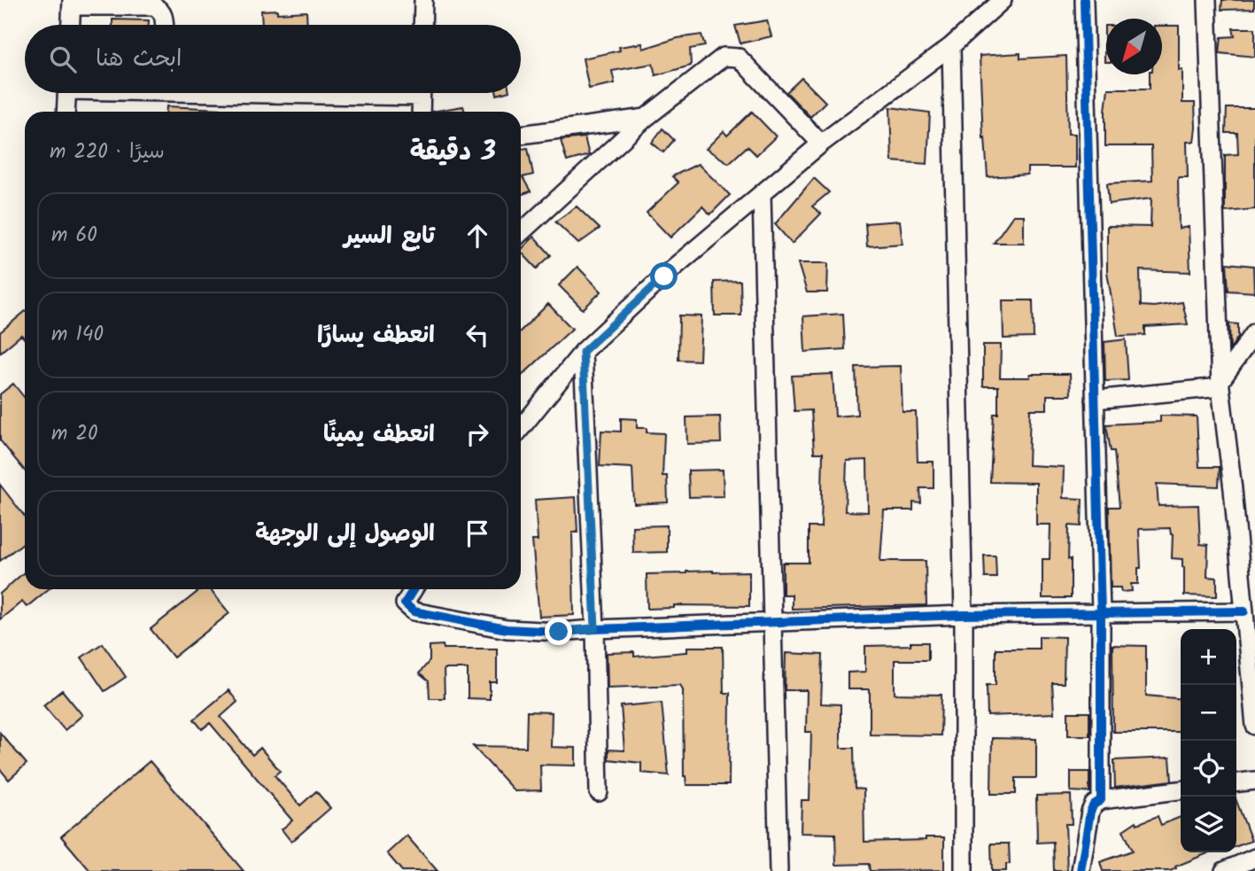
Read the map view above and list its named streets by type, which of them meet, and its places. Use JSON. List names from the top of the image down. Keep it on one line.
{"north":"bottom left","page":{"search":"ابحث هنا","heading":["3 دقيقة","سيرًا · 220 m"],"list":[["تابع السير","60 m"],["انعطف يسارًا","140 m"],["انعطف يمينًا","20 m"],"الوصول إلى الوجهة"],"map_buttons":["+","−"]}}
